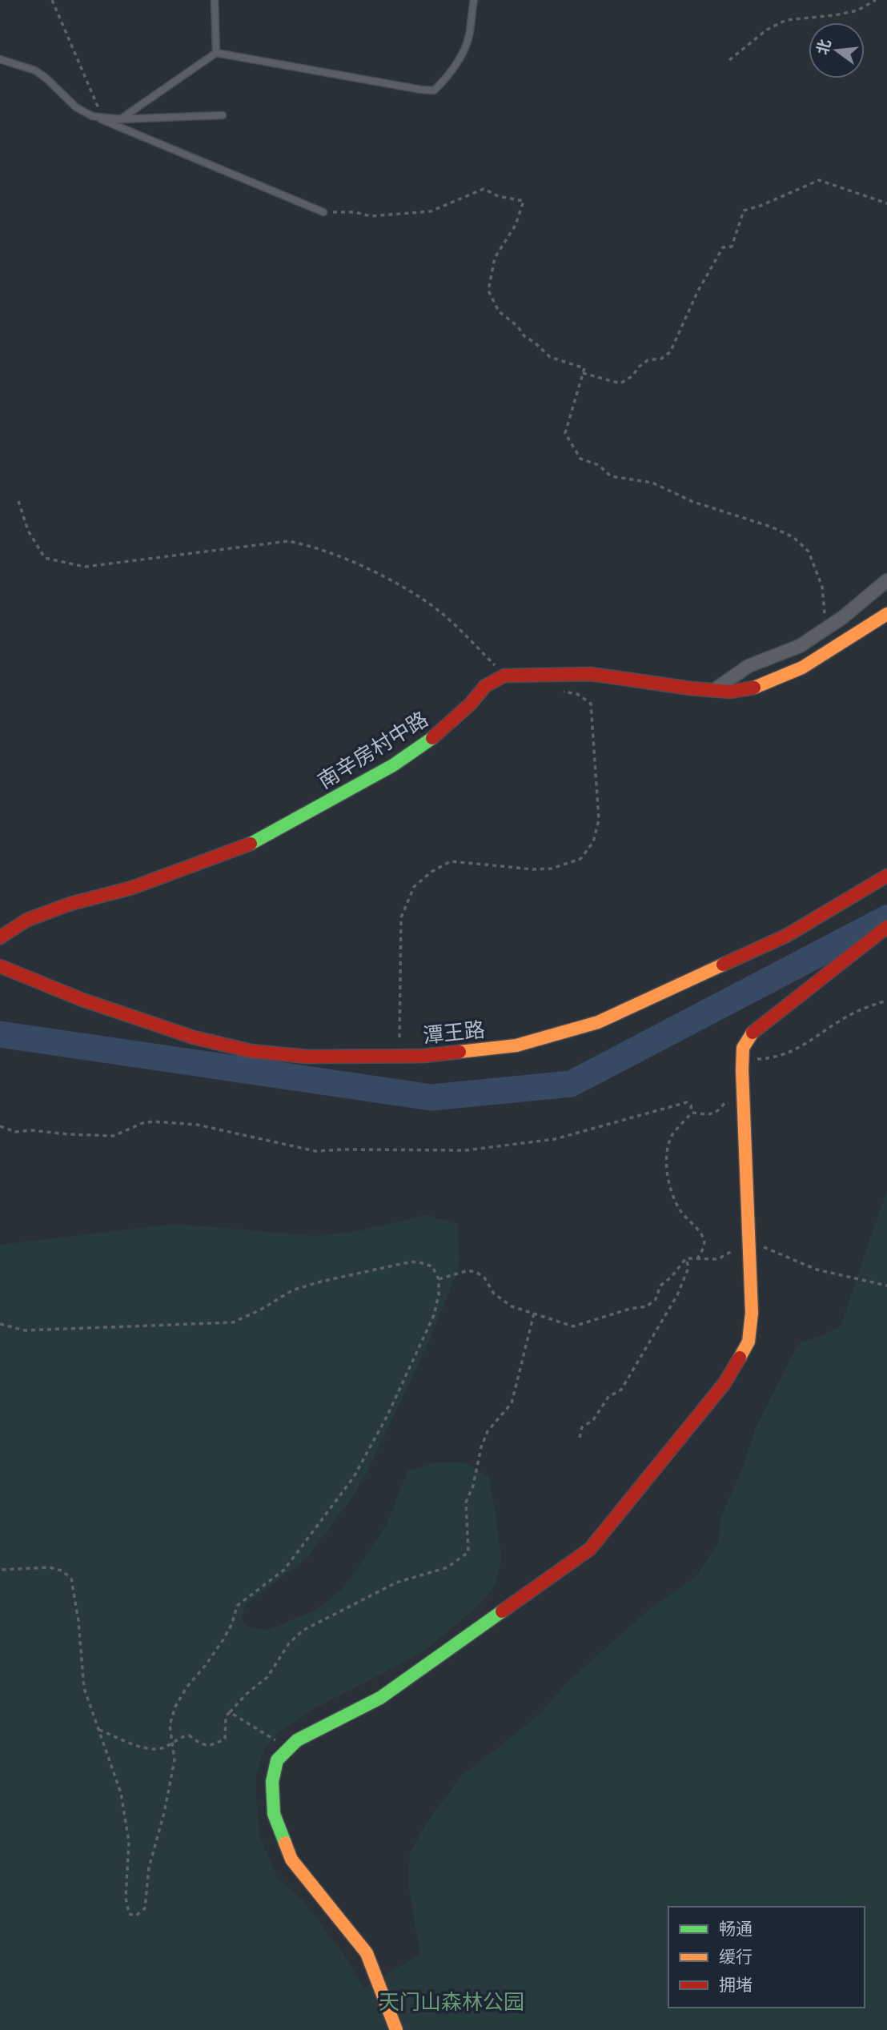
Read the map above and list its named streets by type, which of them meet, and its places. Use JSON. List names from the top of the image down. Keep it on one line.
{"streets":{"main road":["南辛房村中路","潭王路"]},"parks":["天门山森林公园"],"legend":["畅通","缓行","拥堵"],"north":"left"}
